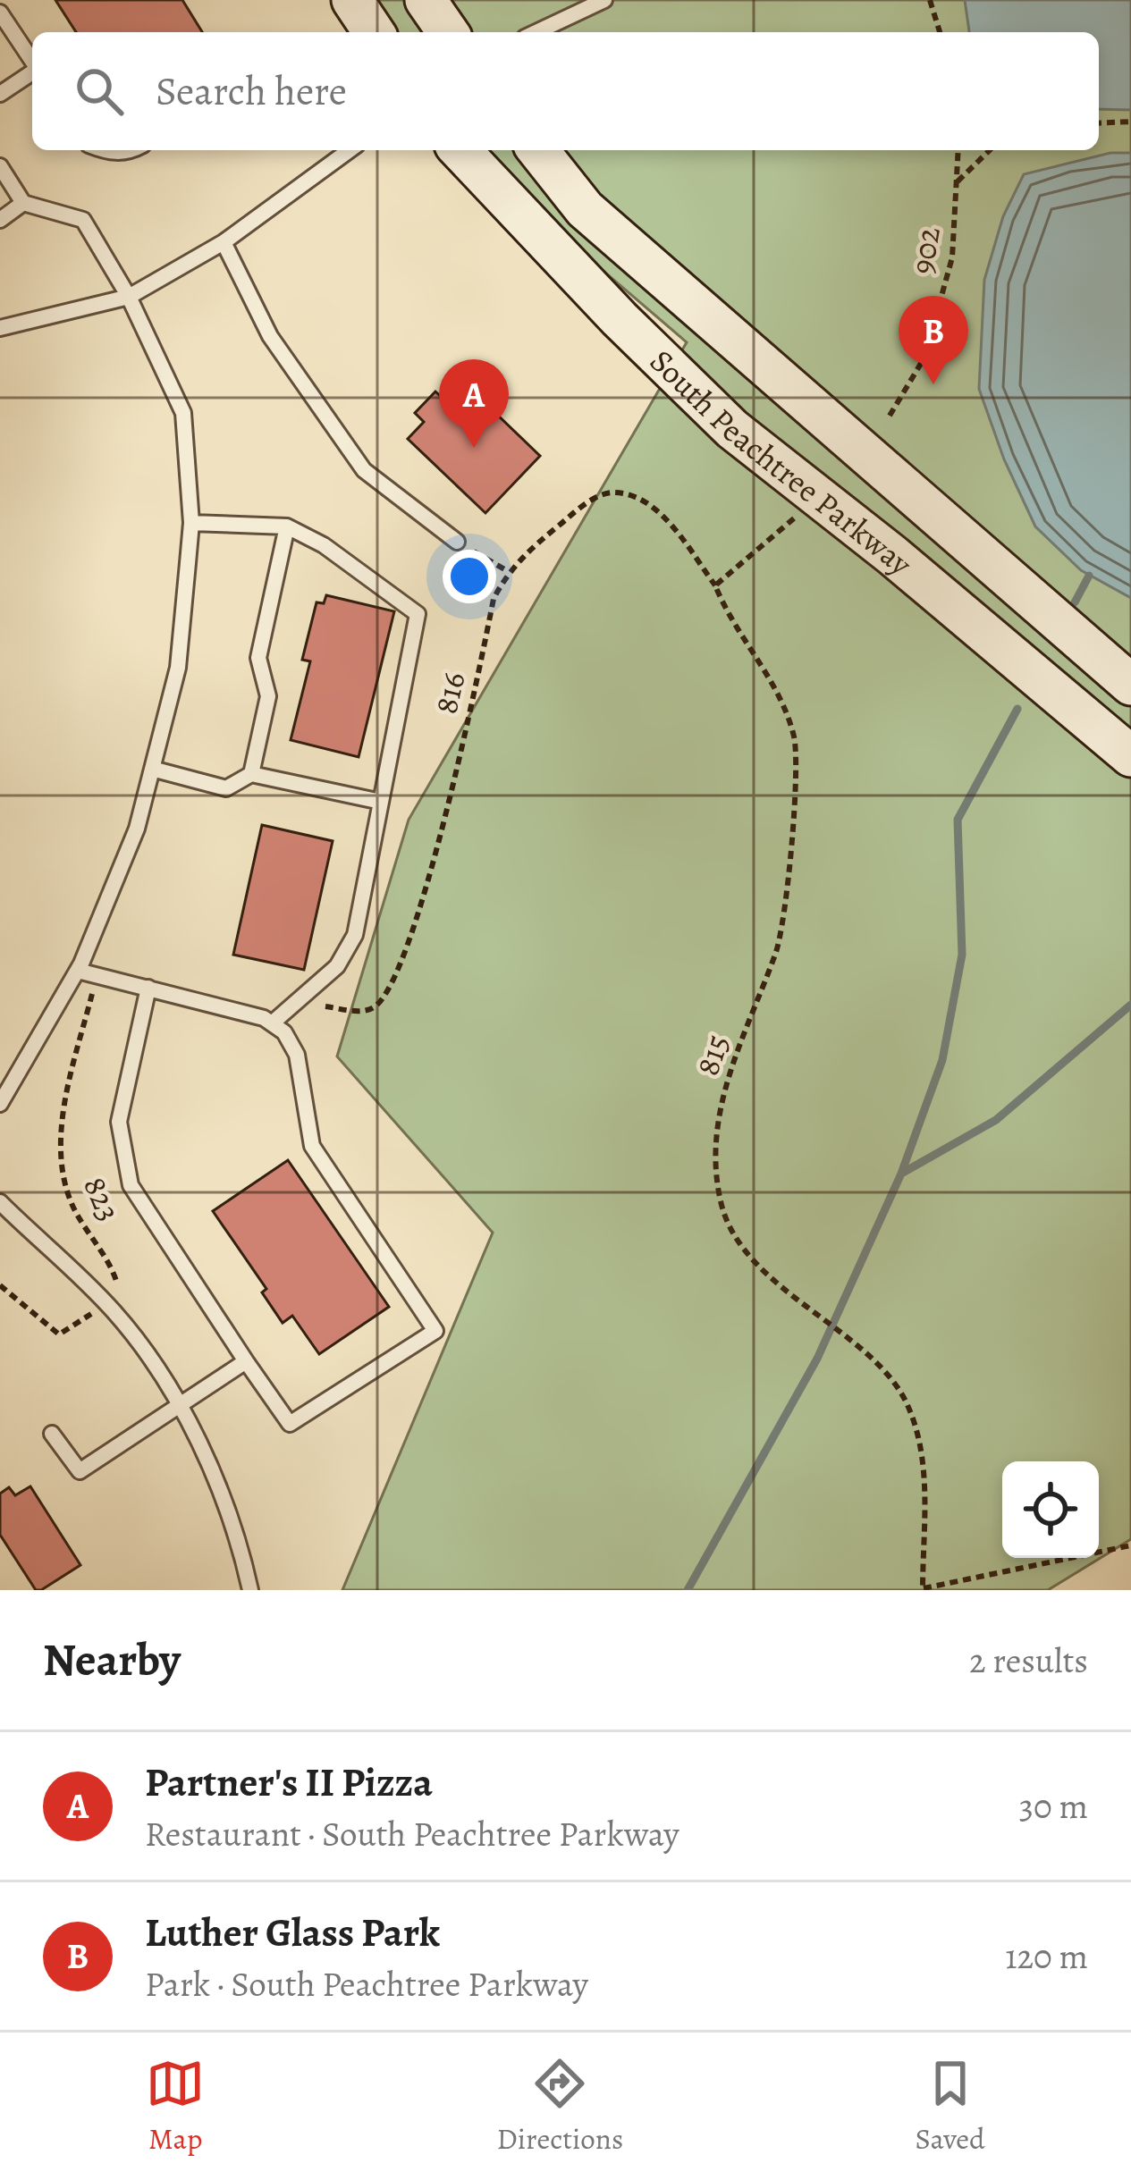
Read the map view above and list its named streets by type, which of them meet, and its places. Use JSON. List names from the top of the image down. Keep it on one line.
{"streets":{"main road":["South Peachtree Parkway"],"path":["902","816","815","823"]},"crossings":[["816","815"]],"page":{"search":"Search here","pins":["B","A"],"heading":["Nearby","2 results"],"list":[{"mark":"A","name":"Partner's II Pizza","note":"Restaurant · South Peachtree Parkway","value":"30 m"},{"mark":"B","name":"Luther Glass Park","note":"Park · South Peachtree Parkway","value":"120 m"}],"nav":["Map","Directions","Saved"]}}
